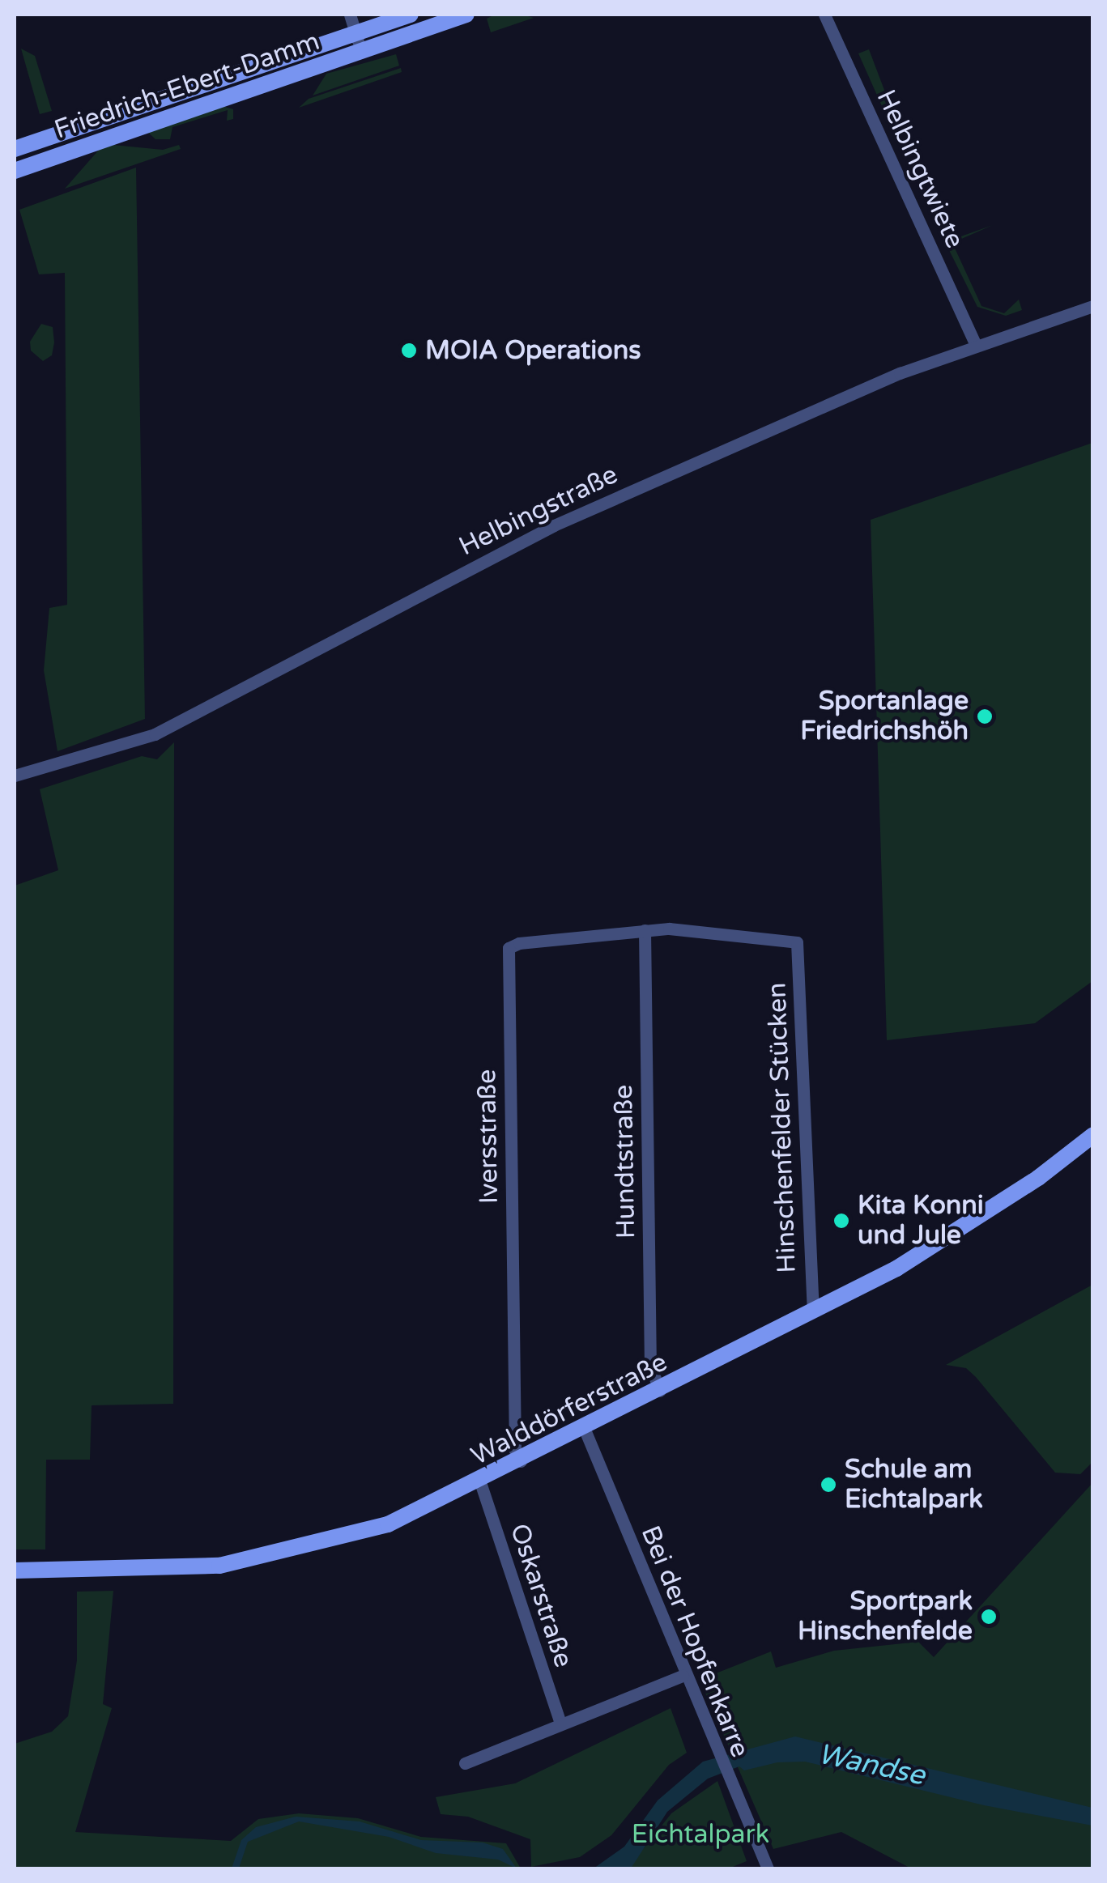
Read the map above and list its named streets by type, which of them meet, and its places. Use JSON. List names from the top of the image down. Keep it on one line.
{"streets":{"street":["Friedrich-Ebert-Damm","Helbingtwiete","Helbingstraße","Hinschenfelder Stücken","Iversstraße","Hundtstraße","Walddörferstraße","Oskarstraße","Bei der Hopfenkarre"]},"crossings":[["Helbingtwiete","Helbingstraße"],["Hinschenfelder Stücken","Iversstraße"],["Hinschenfelder Stücken","Hundtstraße"],["Hinschenfelder Stücken","Walddörferstraße"],["Iversstraße","Hundtstraße"],["Iversstraße","Walddörferstraße"],["Hundtstraße","Walddörferstraße"],["Walddörferstraße","Oskarstraße"],["Walddörferstraße","Bei der Hopfenkarre"]],"water":["Wandse"],"parks":["Eichtalpark"],"places":["MOIA Operations","Sportanlage Friedrichshöh","Kita Konni und Jule","Schule am Eichtalpark","Sportpark Hinschenfelde"]}
